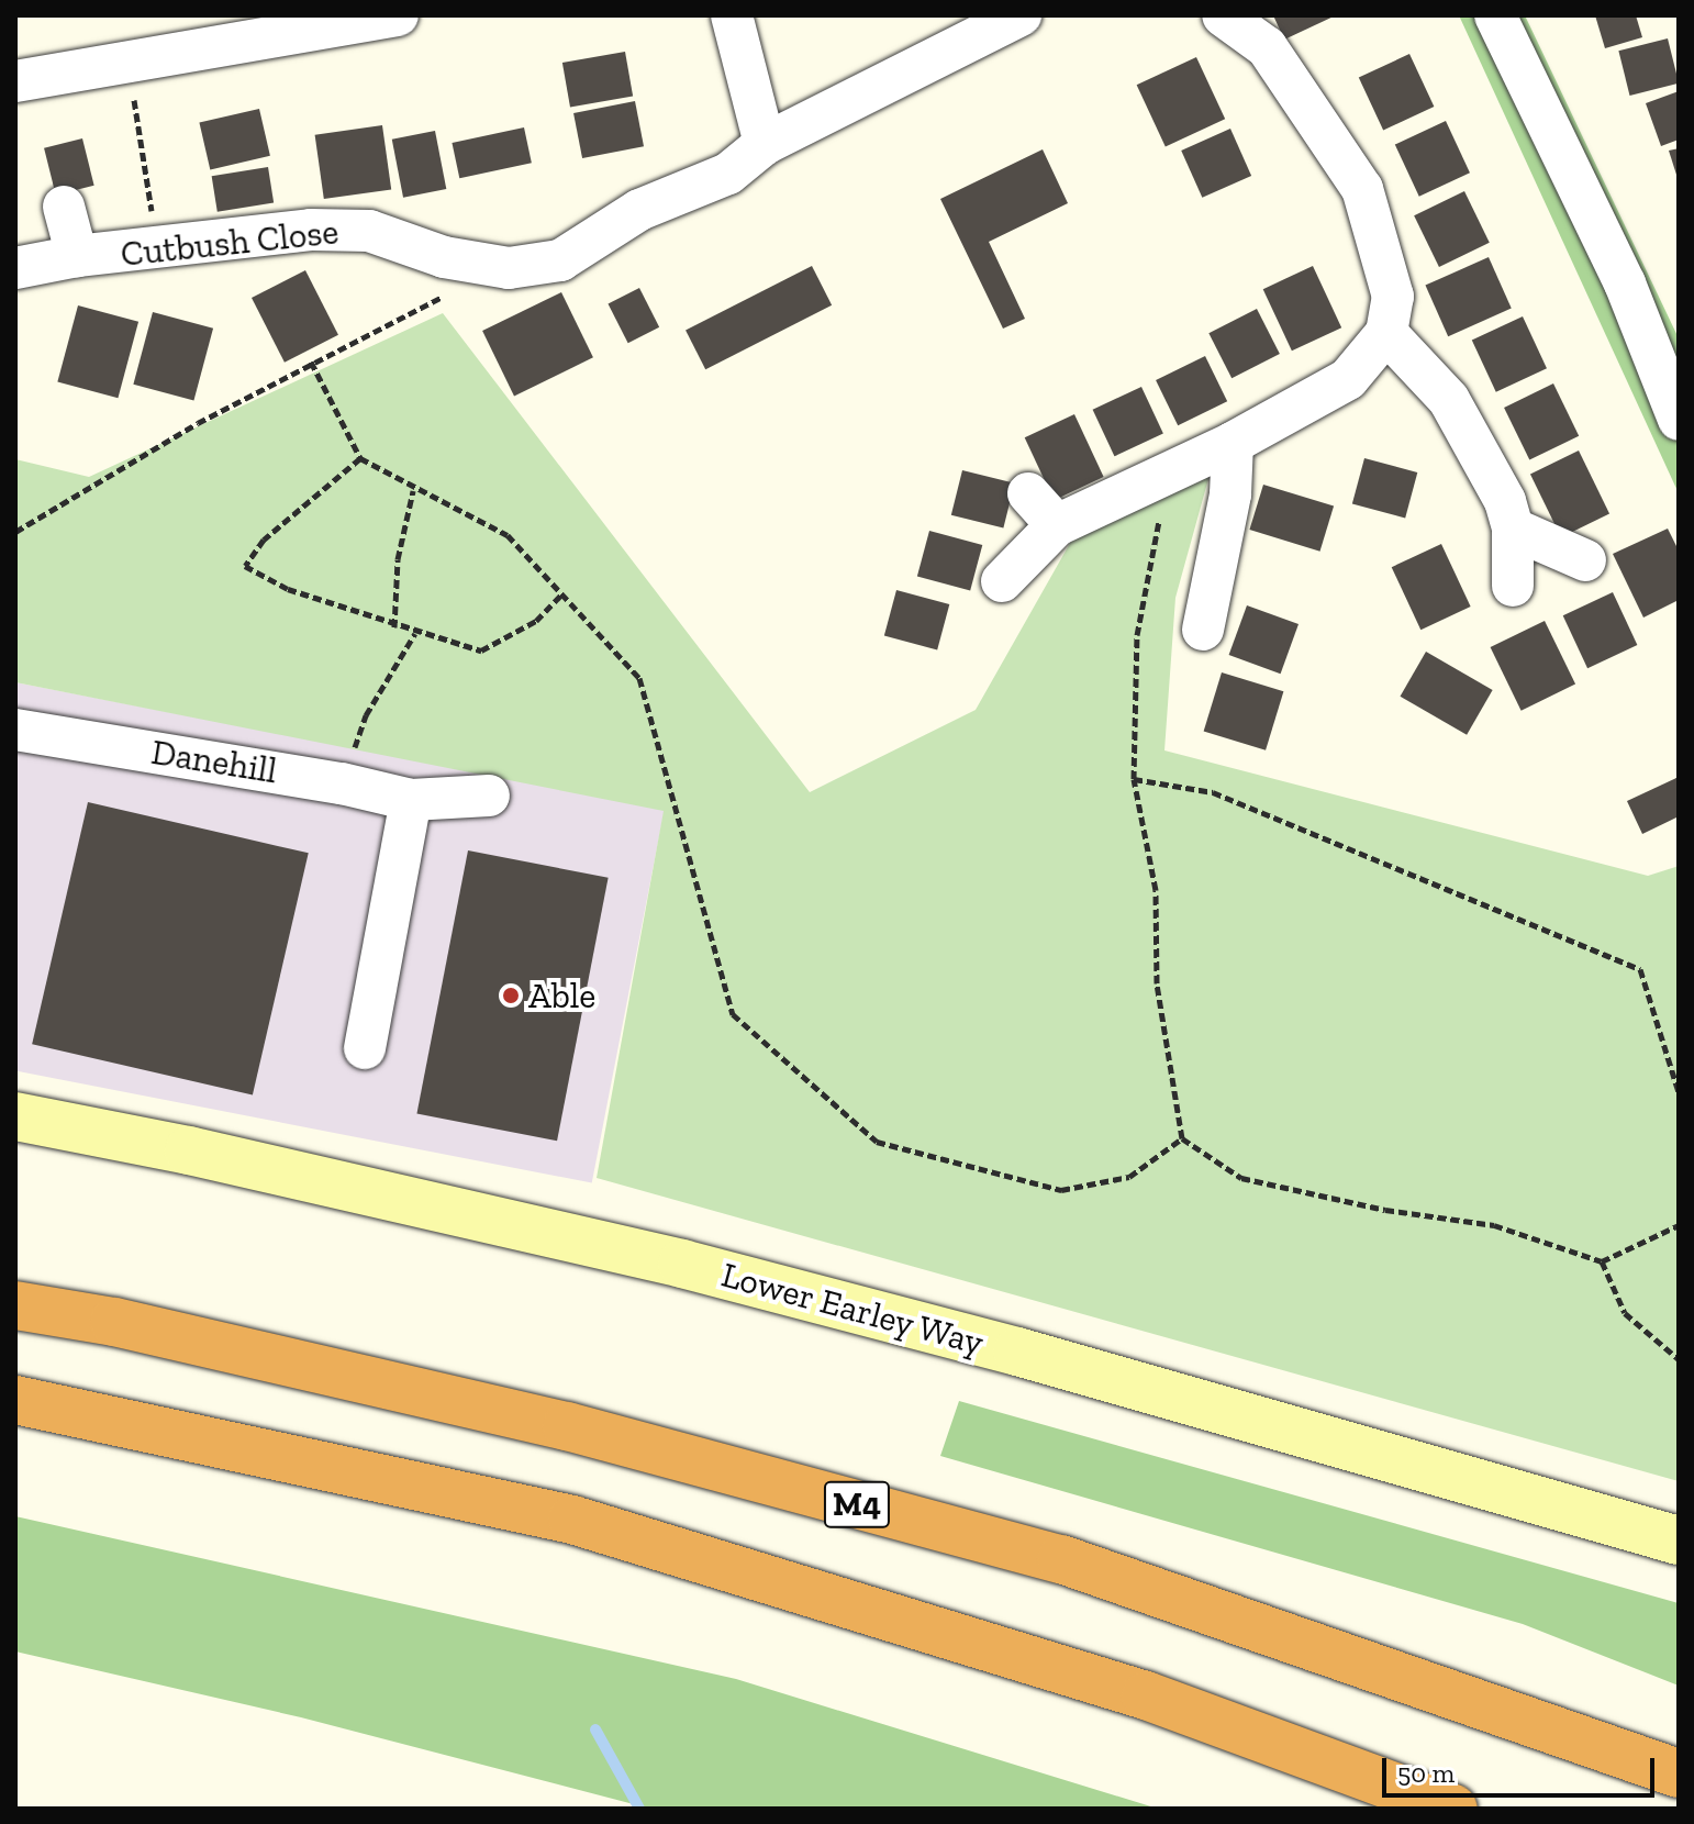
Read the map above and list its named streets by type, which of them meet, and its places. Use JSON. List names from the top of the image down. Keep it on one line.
{"streets":{"highway":["M4"],"main road":["Lower Earley Way"],"street":["Cutbush Close","Danehill"]},"places":["Able"],"scale_bar":"50 m"}
